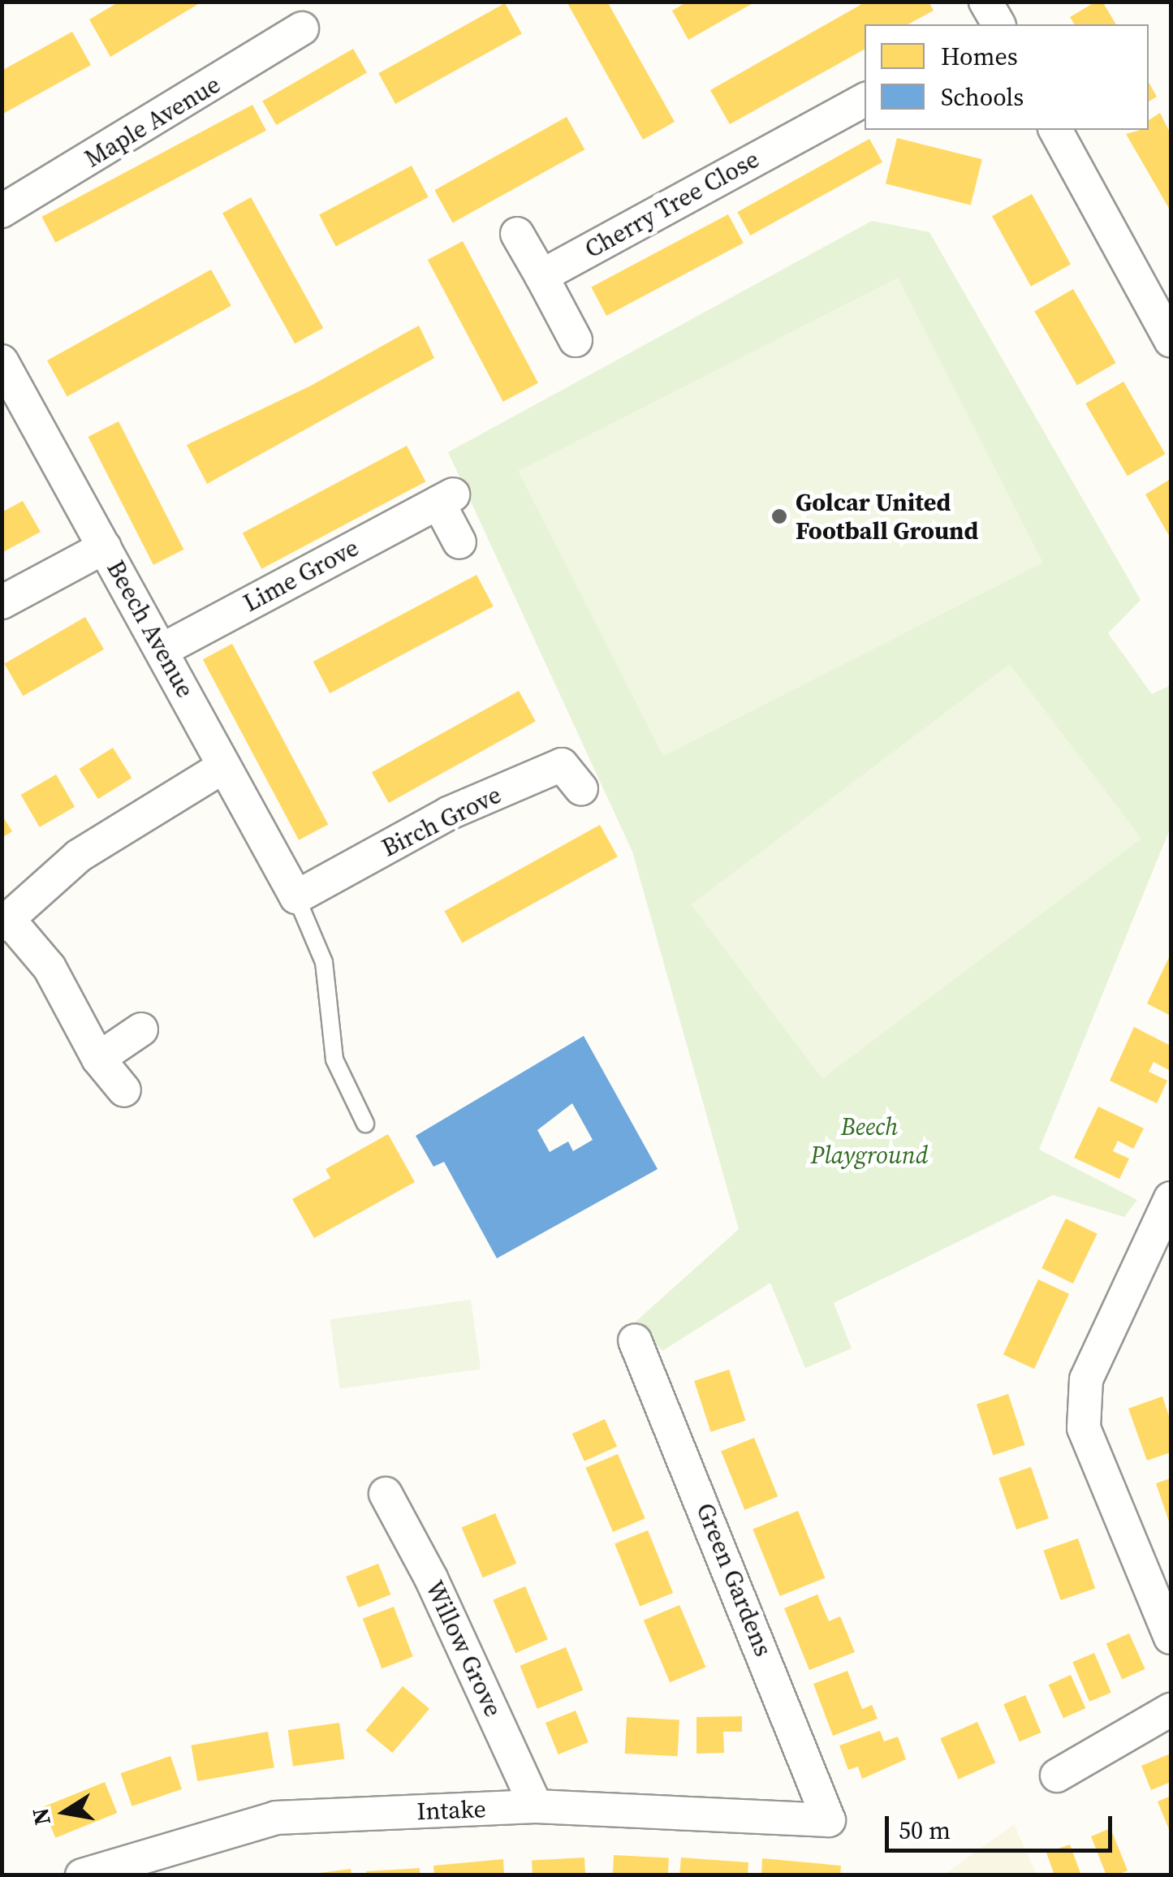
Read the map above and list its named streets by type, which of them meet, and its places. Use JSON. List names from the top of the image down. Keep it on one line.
{"streets":{"street":["Maple Avenue","Cherry Tree Close","Lime Grove","Beech Avenue","Birch Grove","Green Gardens","Willow Grove","Intake"]},"crossings":[["Lime Grove","Beech Avenue"],["Beech Avenue","Birch Grove"],["Green Gardens","Intake"],["Willow Grove","Intake"]],"parks":["Beech Playground"],"places":["Golcar United Football Ground"],"legend":["Homes","Schools"],"scale_bar":"50 m","north":"left"}
